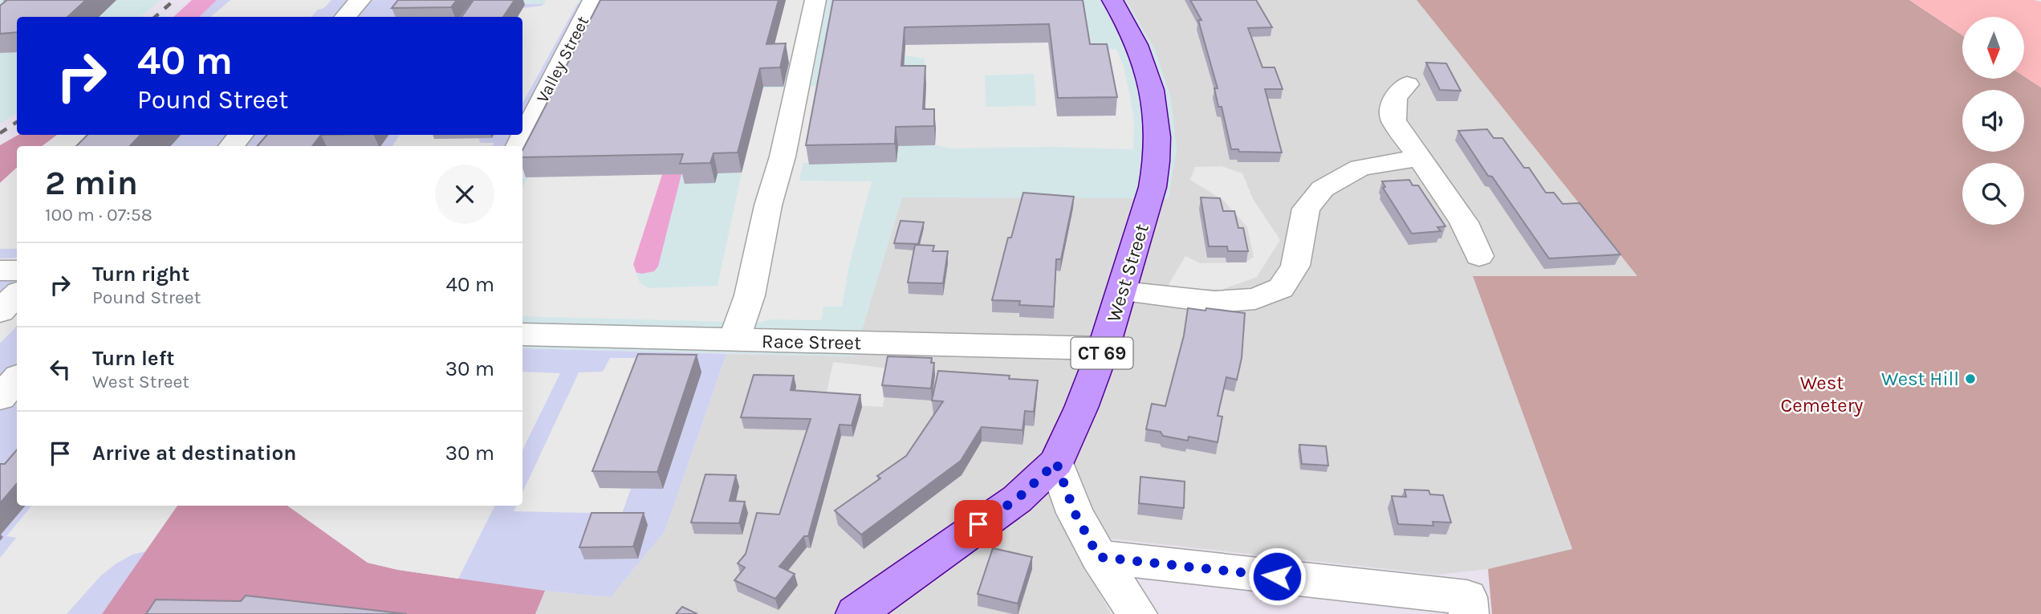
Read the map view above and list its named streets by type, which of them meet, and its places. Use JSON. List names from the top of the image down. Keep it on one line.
{"streets":{"main road":["West Street","CT 69"],"street":["Valley Street","Race Street"]},"crossings":[["West Street","Race Street"]],"parks":["West Cemetery"],"places":["West Hill"],"north":"bottom","page":{"turn":["40 m","Pound Street"],"heading":["2 min","100 m · 07:58"],"list":[{"name":"Turn right","note":"Pound Street","value":"40 m"},{"name":"Turn left","note":"West Street","value":"30 m"},{"name":"Arrive at destination","value":"30 m"}]}}
